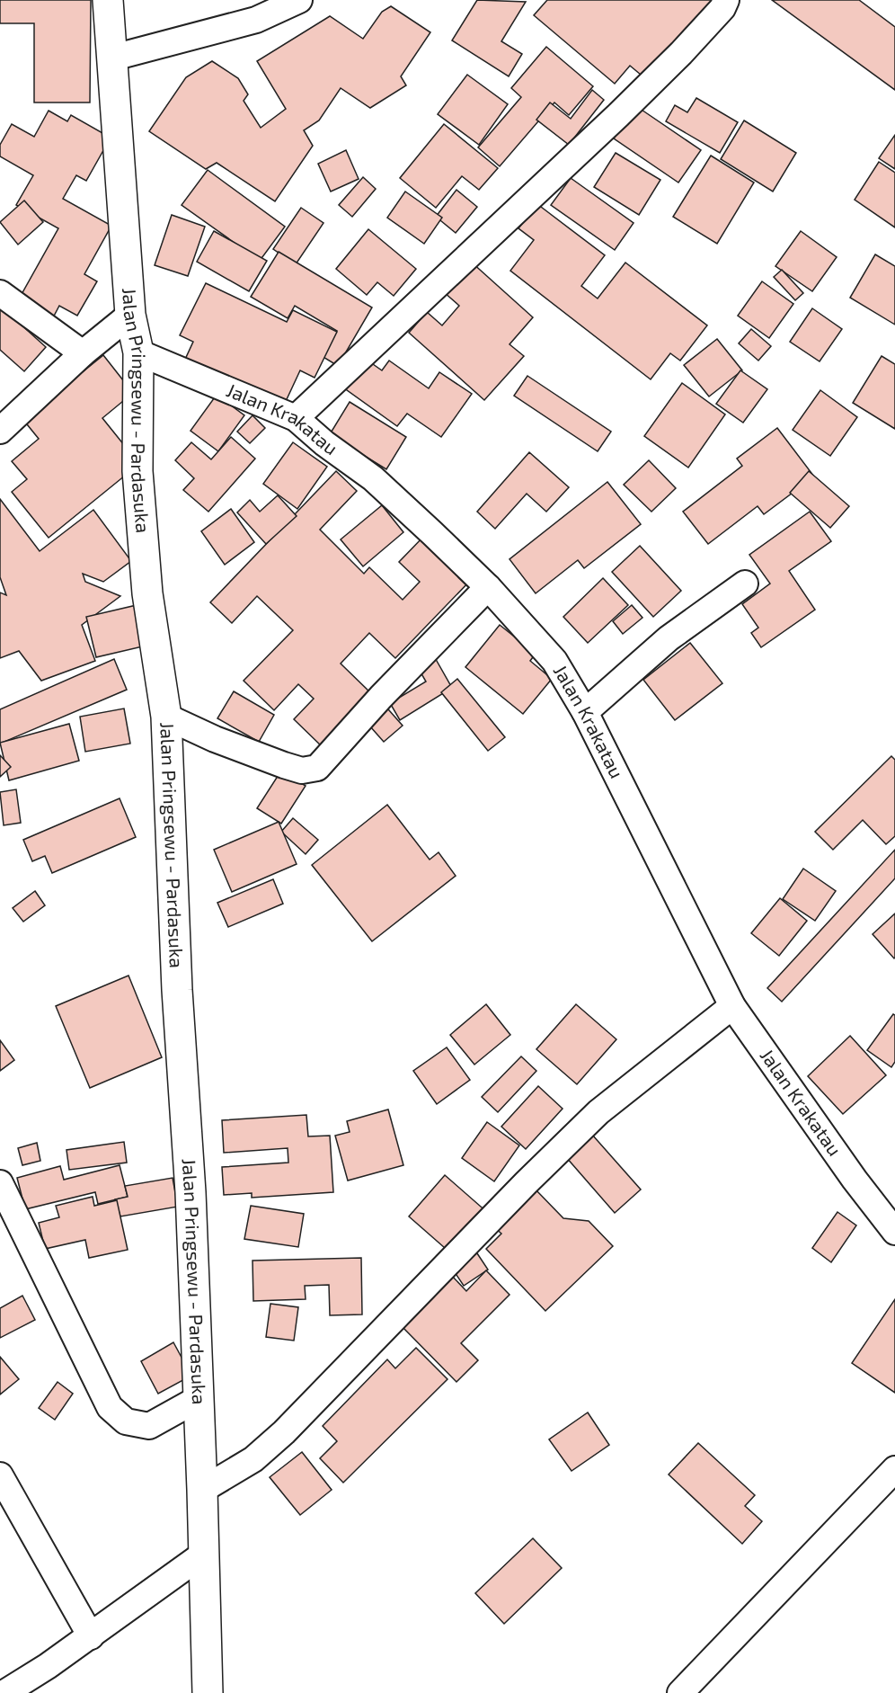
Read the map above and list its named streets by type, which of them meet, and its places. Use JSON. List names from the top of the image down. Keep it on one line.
{"streets":{"main road":["Jalan Pringsewu - Pardasuka"],"street":["Jalan Krakatau"]},"crossings":[["Jalan Pringsewu - Pardasuka","Jalan Krakatau"]]}
